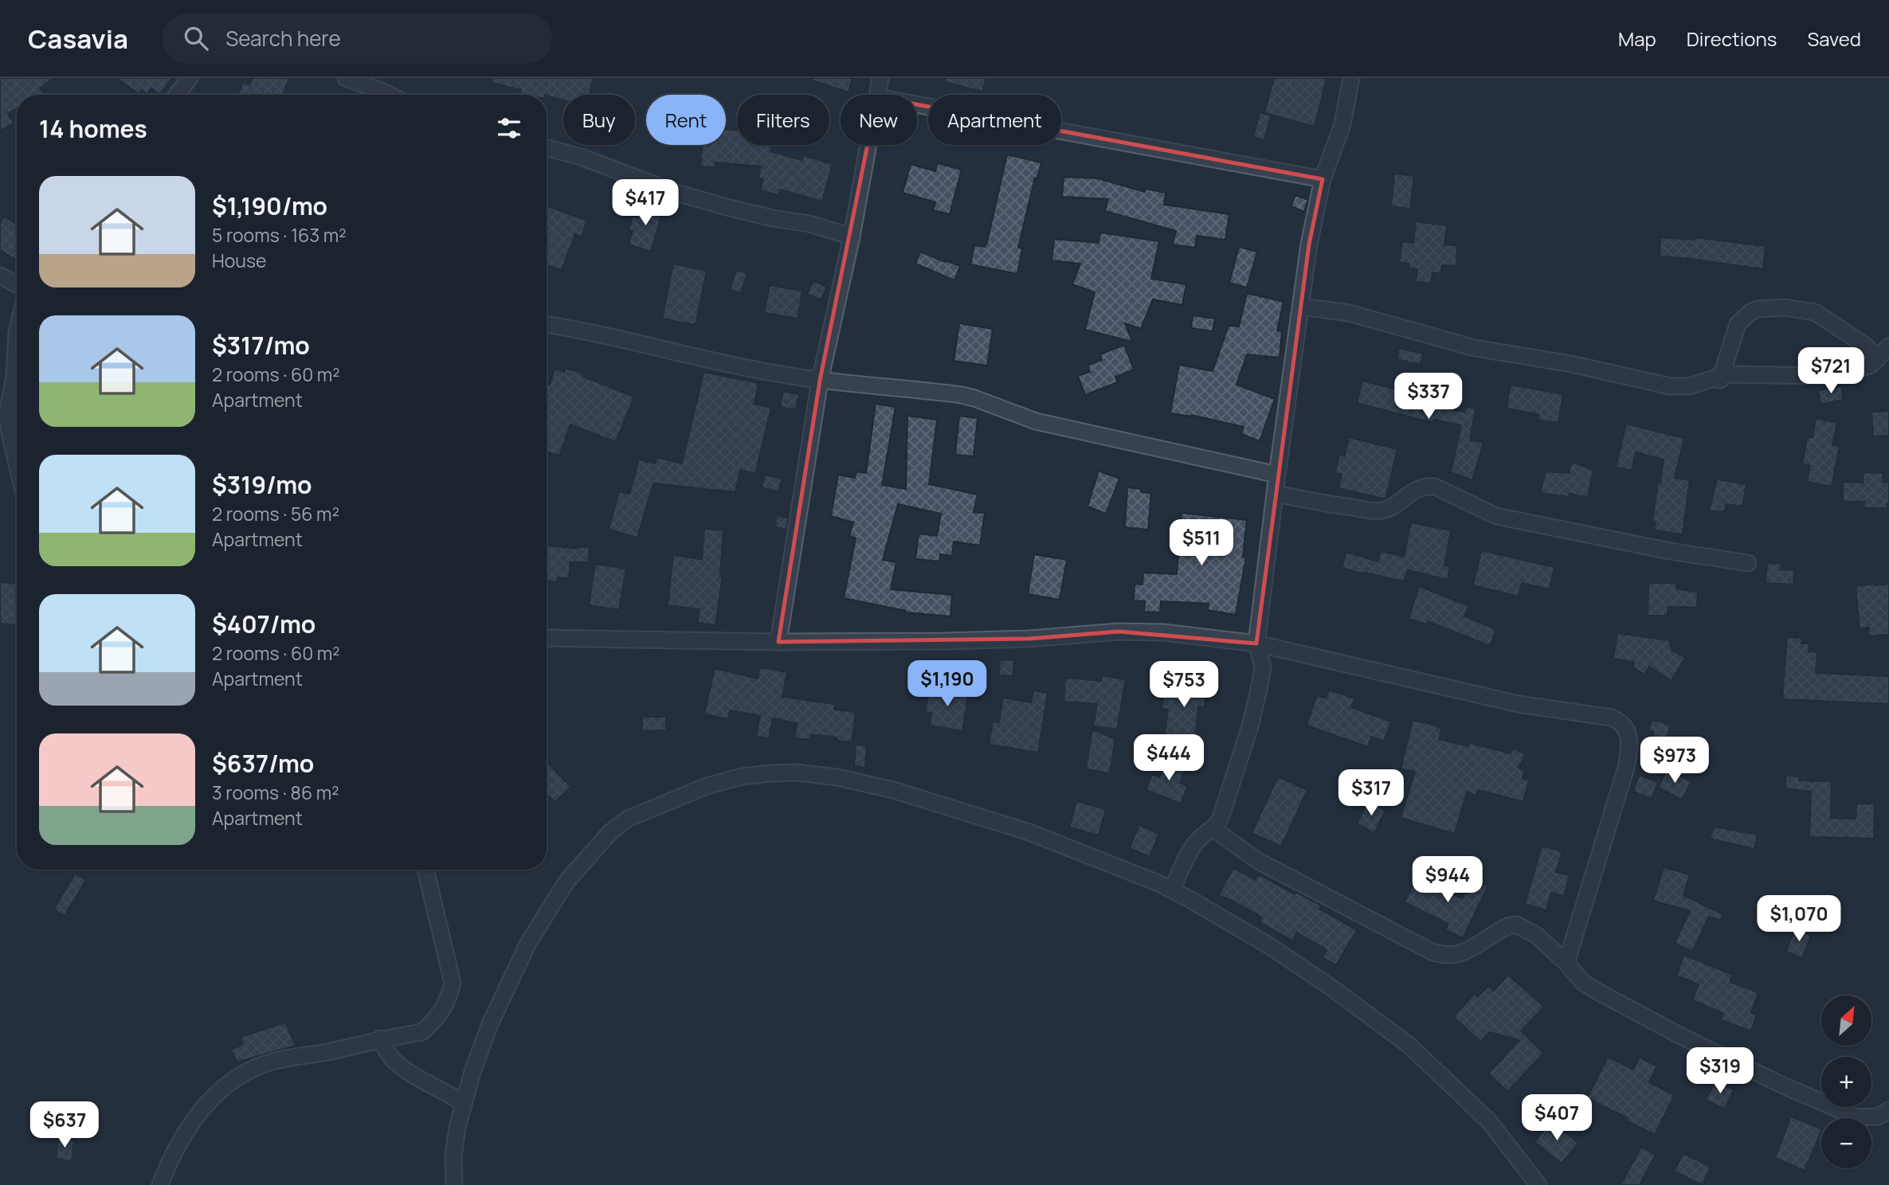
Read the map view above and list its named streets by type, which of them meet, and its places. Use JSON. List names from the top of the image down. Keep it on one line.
{"north":"top right","page":{"header":"Casavia","search":"Search here","nav":["Map","Directions","Saved"],"chip":["Buy","Rent","Filters","New","Apartment"],"heading":"14 homes","list":[{"name":"$1,190/mo","note":"5 rooms · 163 m² · House"},{"name":"$317/mo","note":"2 rooms · 60 m² · Apartment"},{"name":"$319/mo","note":"2 rooms · 56 m² · Apartment"},{"name":"$407/mo","note":"2 rooms · 60 m² · Apartment"},{"name":"$637/mo","note":"3 rooms · 86 m² · Apartment"}],"price":["$417","$721","$337","$511","$1,190","$753","$444","$973","$317","$944","$1,070","$319","$407","$637"],"map_buttons":["+","−"]}}
